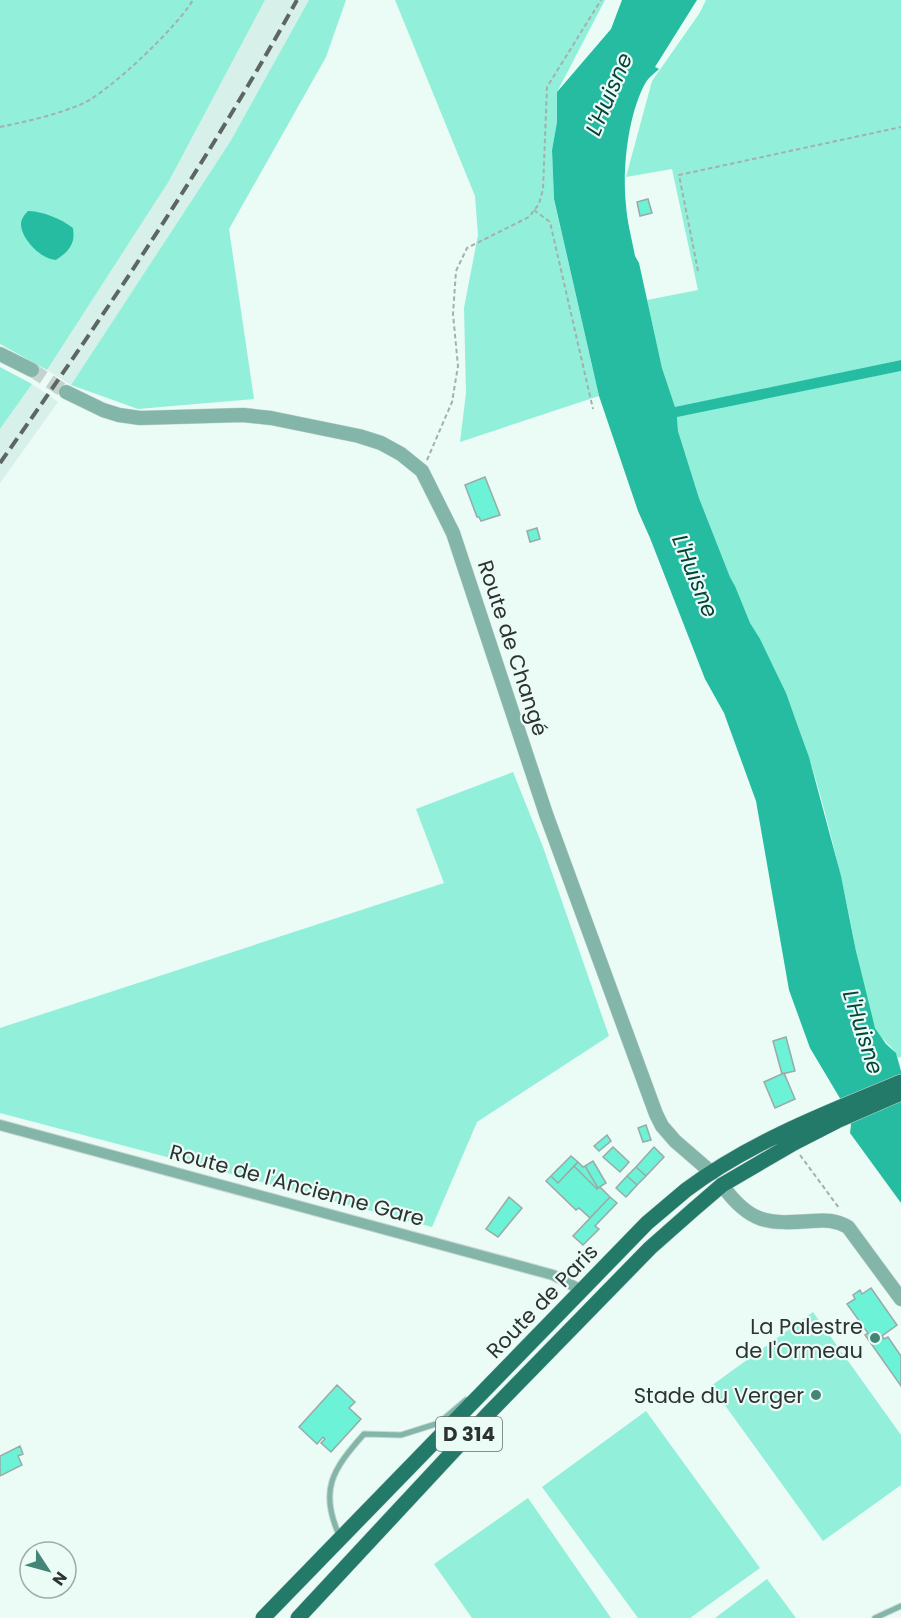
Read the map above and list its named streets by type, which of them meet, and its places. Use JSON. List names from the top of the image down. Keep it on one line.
{"streets":{"main road":["Route de Paris","D 314"],"street":["Route de Changé","Route de l'Ancienne Gare"]},"crossings":[["Route de Changé","Route de Paris"],["Route de l'Ancienne Gare","Route de Paris"]],"water":["L'Huisne"],"places":["La Palestre de l'Ormeau","Stade du Verger"],"north":"bottom right"}
